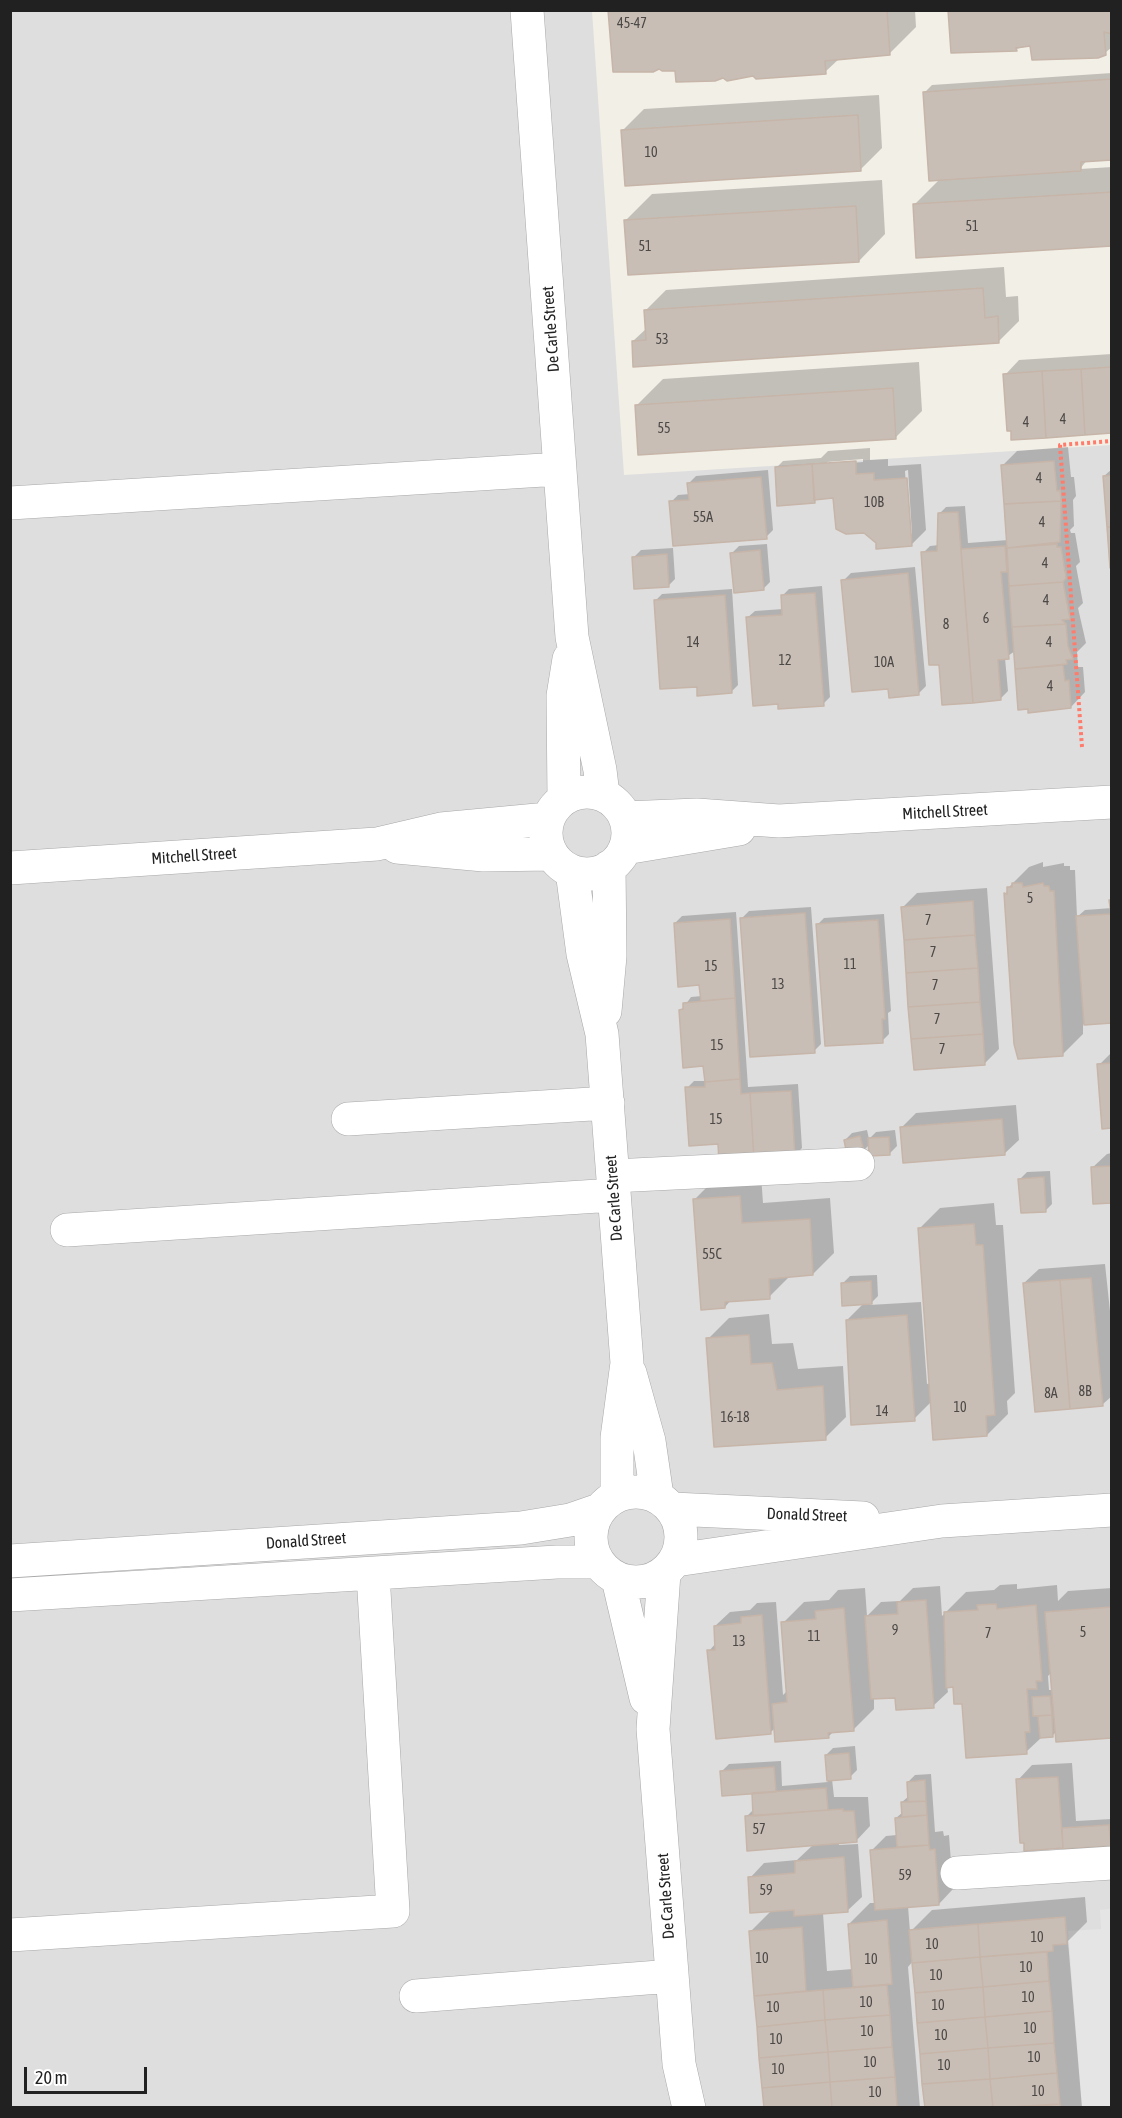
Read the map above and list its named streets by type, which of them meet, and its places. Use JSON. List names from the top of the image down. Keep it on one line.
{"streets":{"street":["De Carle Street","Mitchell Street","Donald Street"]},"crossings":[["De Carle Street","Mitchell Street"],["De Carle Street","Donald Street"]],"house_numbers":["45-47","10","51","51","53","4","4","55","4","10B","55A","4","4","4","6","8","14","4","12","10A","4","5","7","7","11","15","13","7","7","15","7","15","55C","8B","8A","10","14","16-18","9","5","7","11","13","57","59","59","10","10","10","10","10","10","10","10","10","10","10","10","10","10","10","10","10","10","10","10"],"scale_bar":"20 m"}
